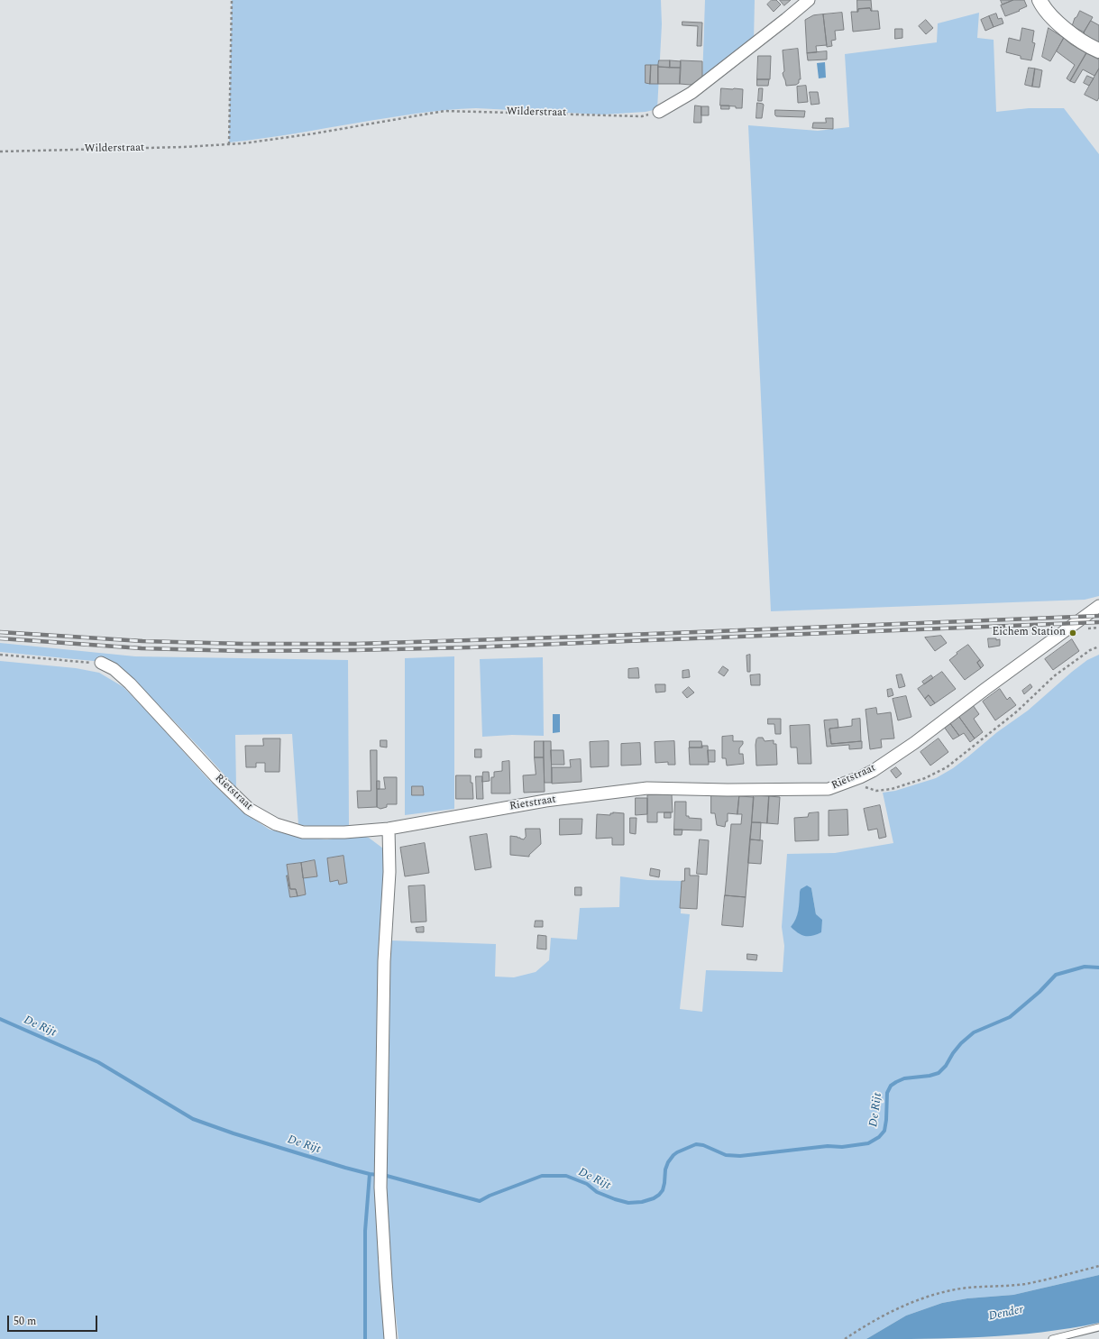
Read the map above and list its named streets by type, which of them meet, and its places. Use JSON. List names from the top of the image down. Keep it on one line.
{"streets":{"street":["Rietstraat"],"path":["Wilderstraat"]},"water":["De Rijt","Dender"],"places":["Eichem Station"],"scale_bar":"50 m"}
